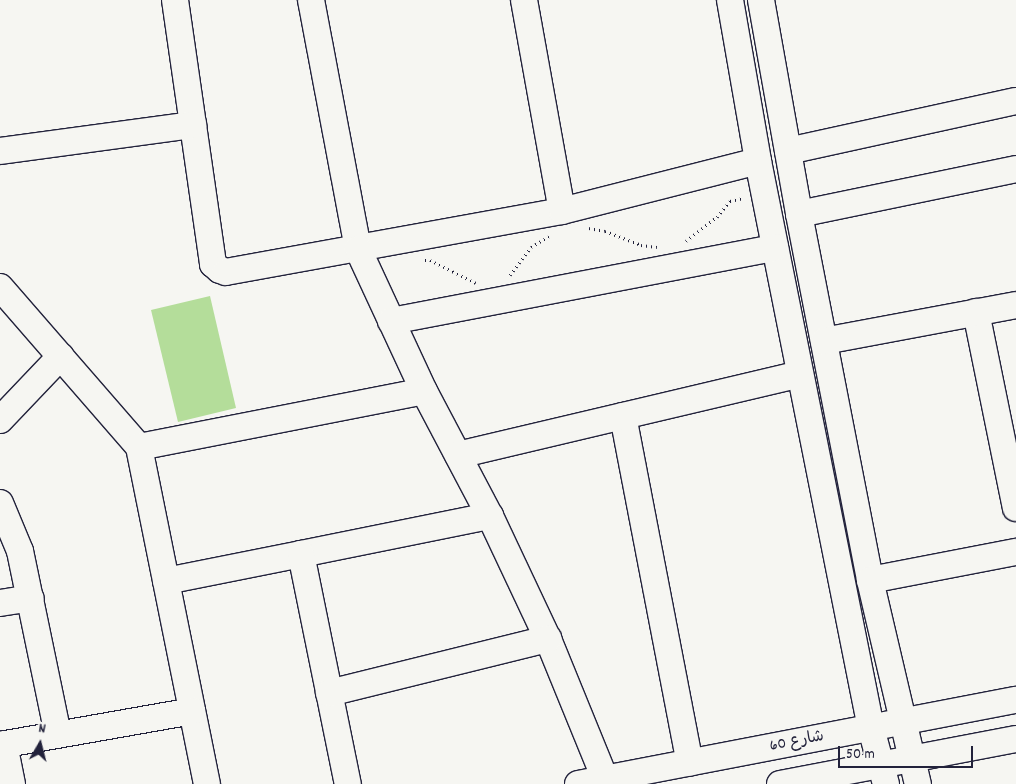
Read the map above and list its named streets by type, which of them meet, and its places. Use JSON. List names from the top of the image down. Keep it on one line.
{"streets":{"street":["شارع 60"]},"scale_bar":"50 m","north":"top"}
